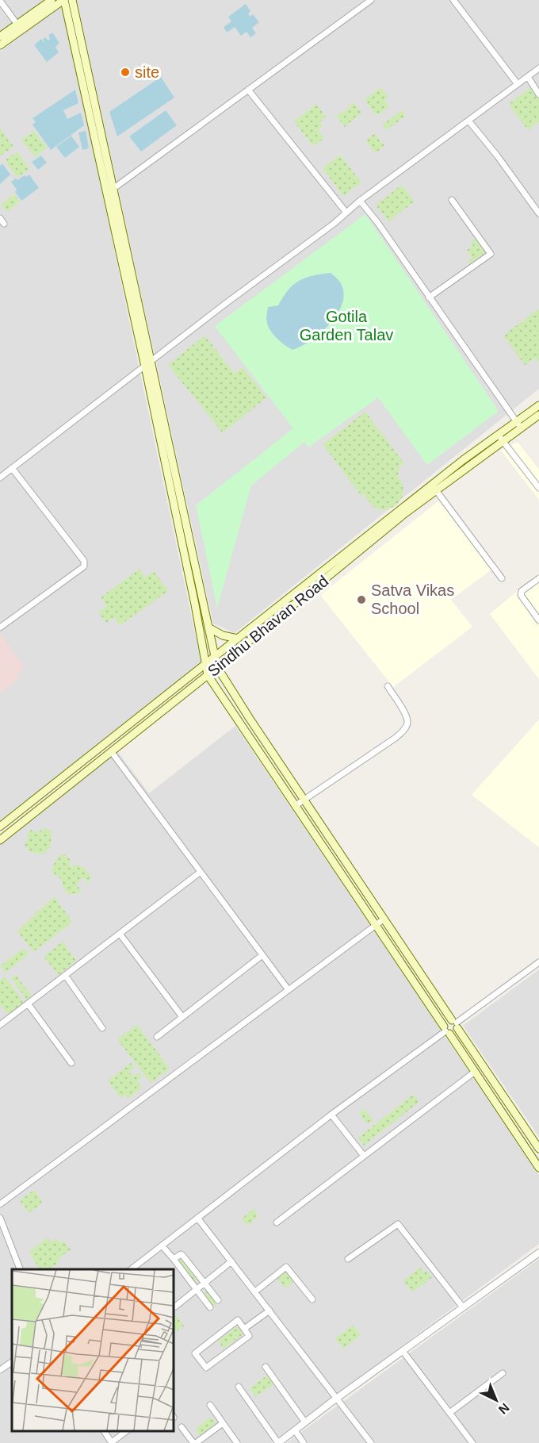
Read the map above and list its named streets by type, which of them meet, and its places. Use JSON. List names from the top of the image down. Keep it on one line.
{"streets":{"main road":["Sindhu Bhavan Road"]},"parks":["Gotila Garden Talav"],"places":["site","Satva Vikas School"],"north":"bottom right"}
